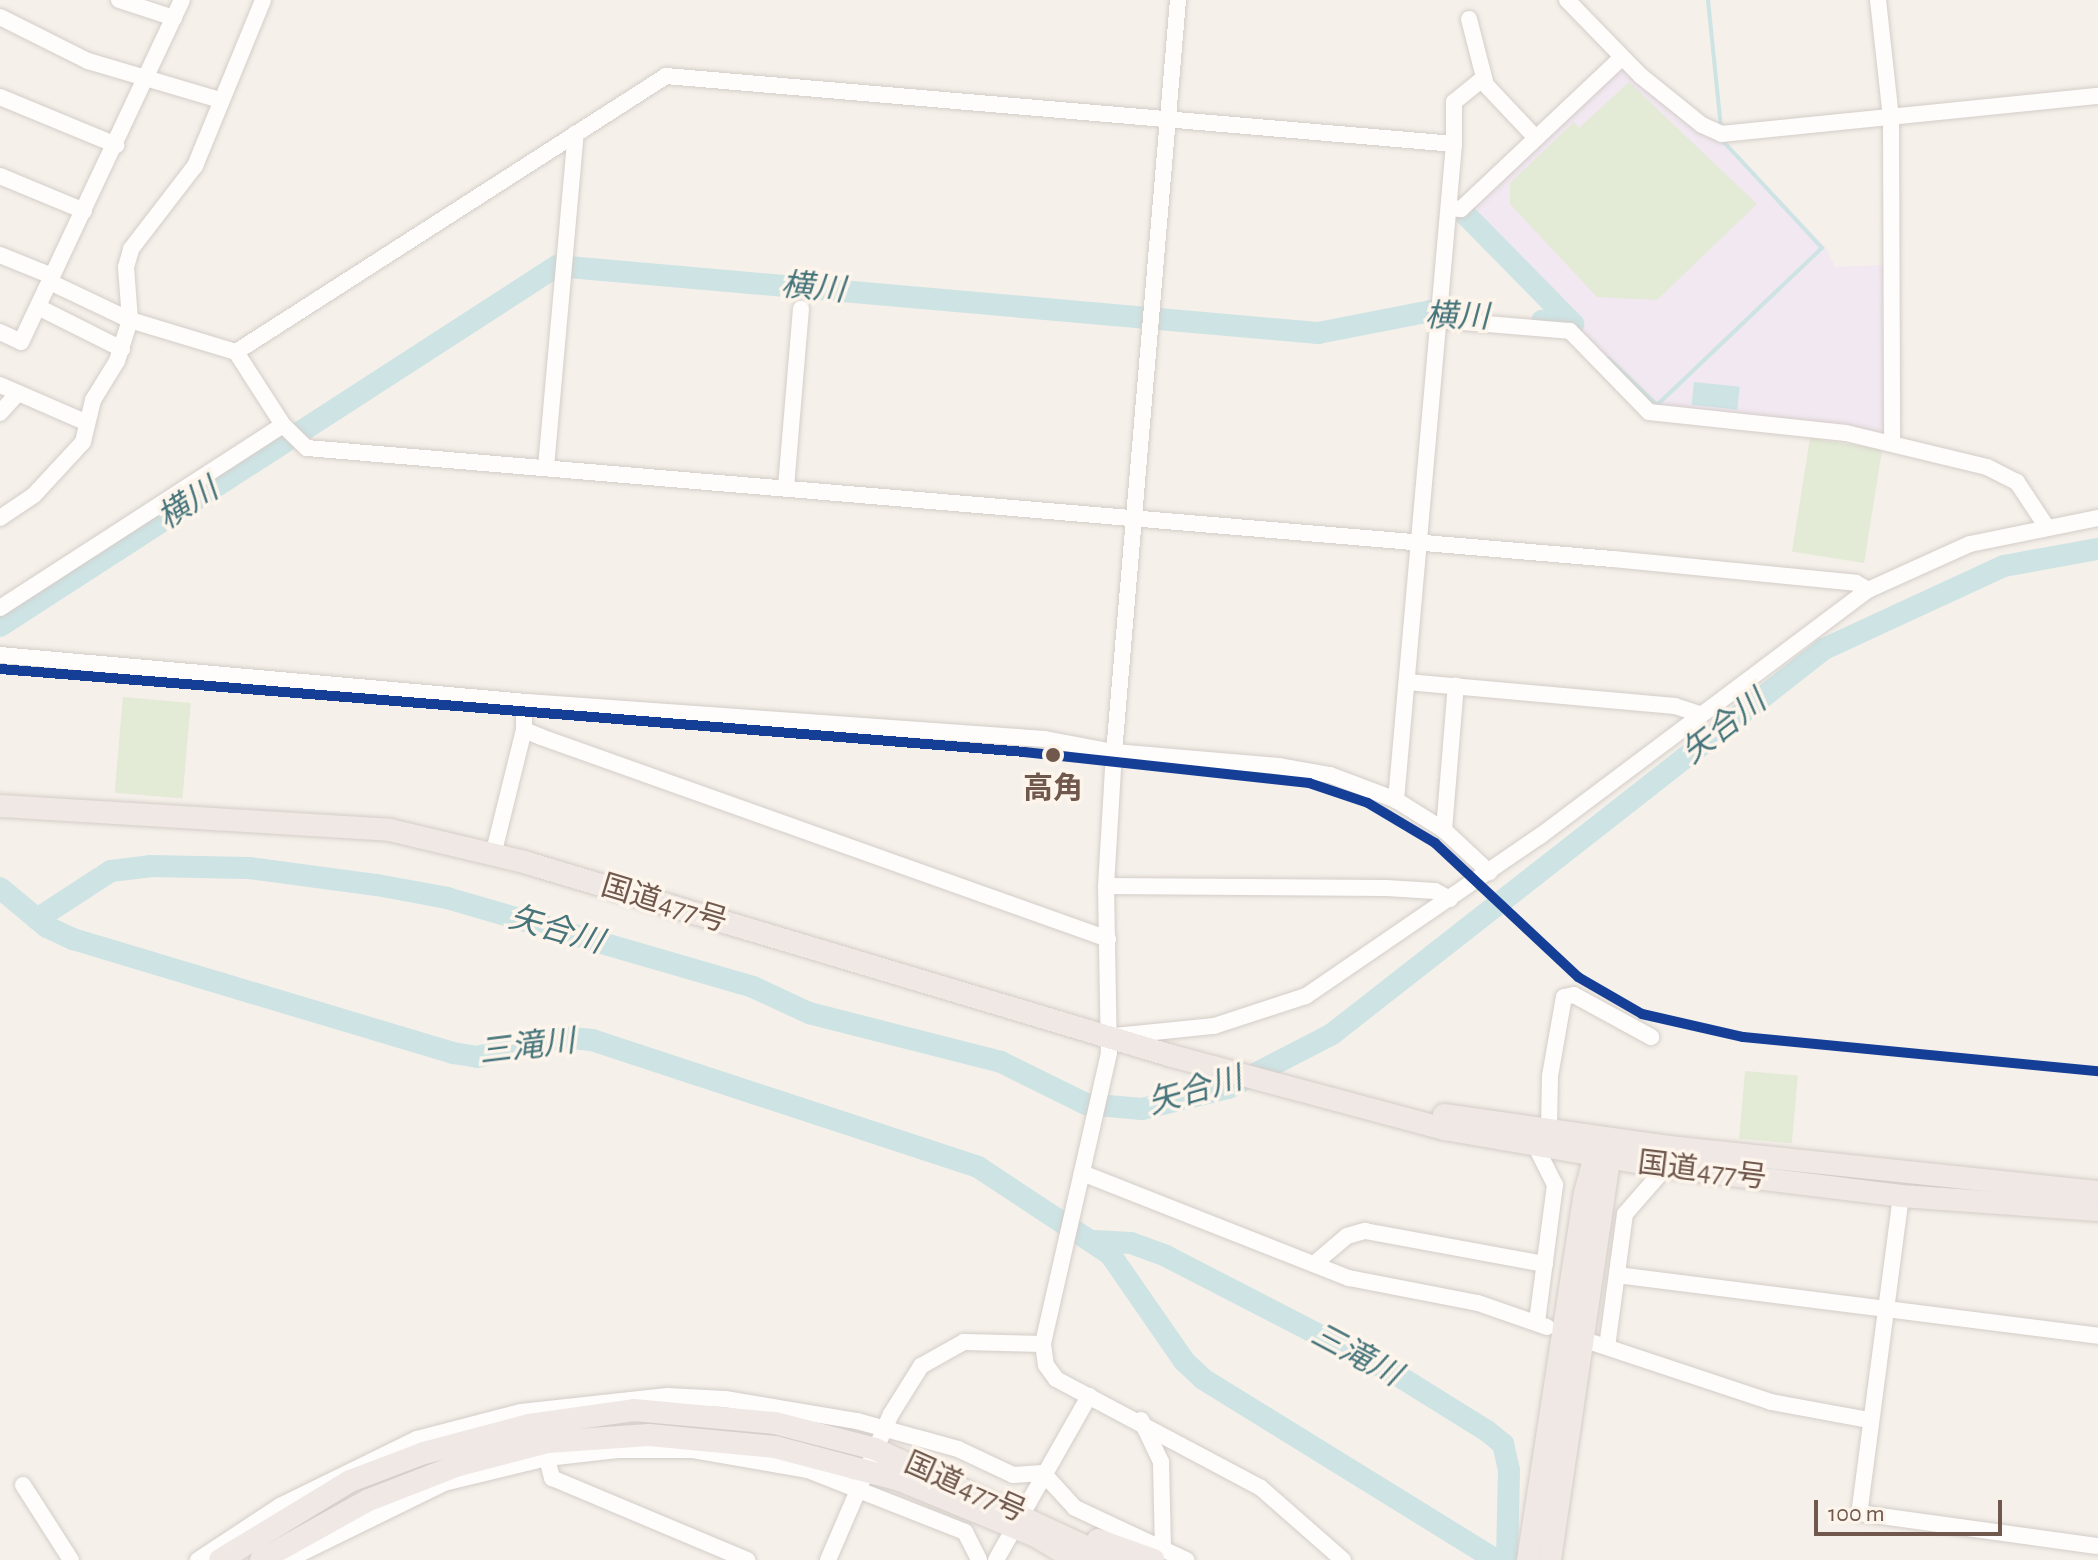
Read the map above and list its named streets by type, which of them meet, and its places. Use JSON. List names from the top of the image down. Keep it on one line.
{"streets":{"highway":["国道477号"]},"water":["横川","矢合川","三滝川"],"places":["高角"],"scale_bar":"100 m"}
